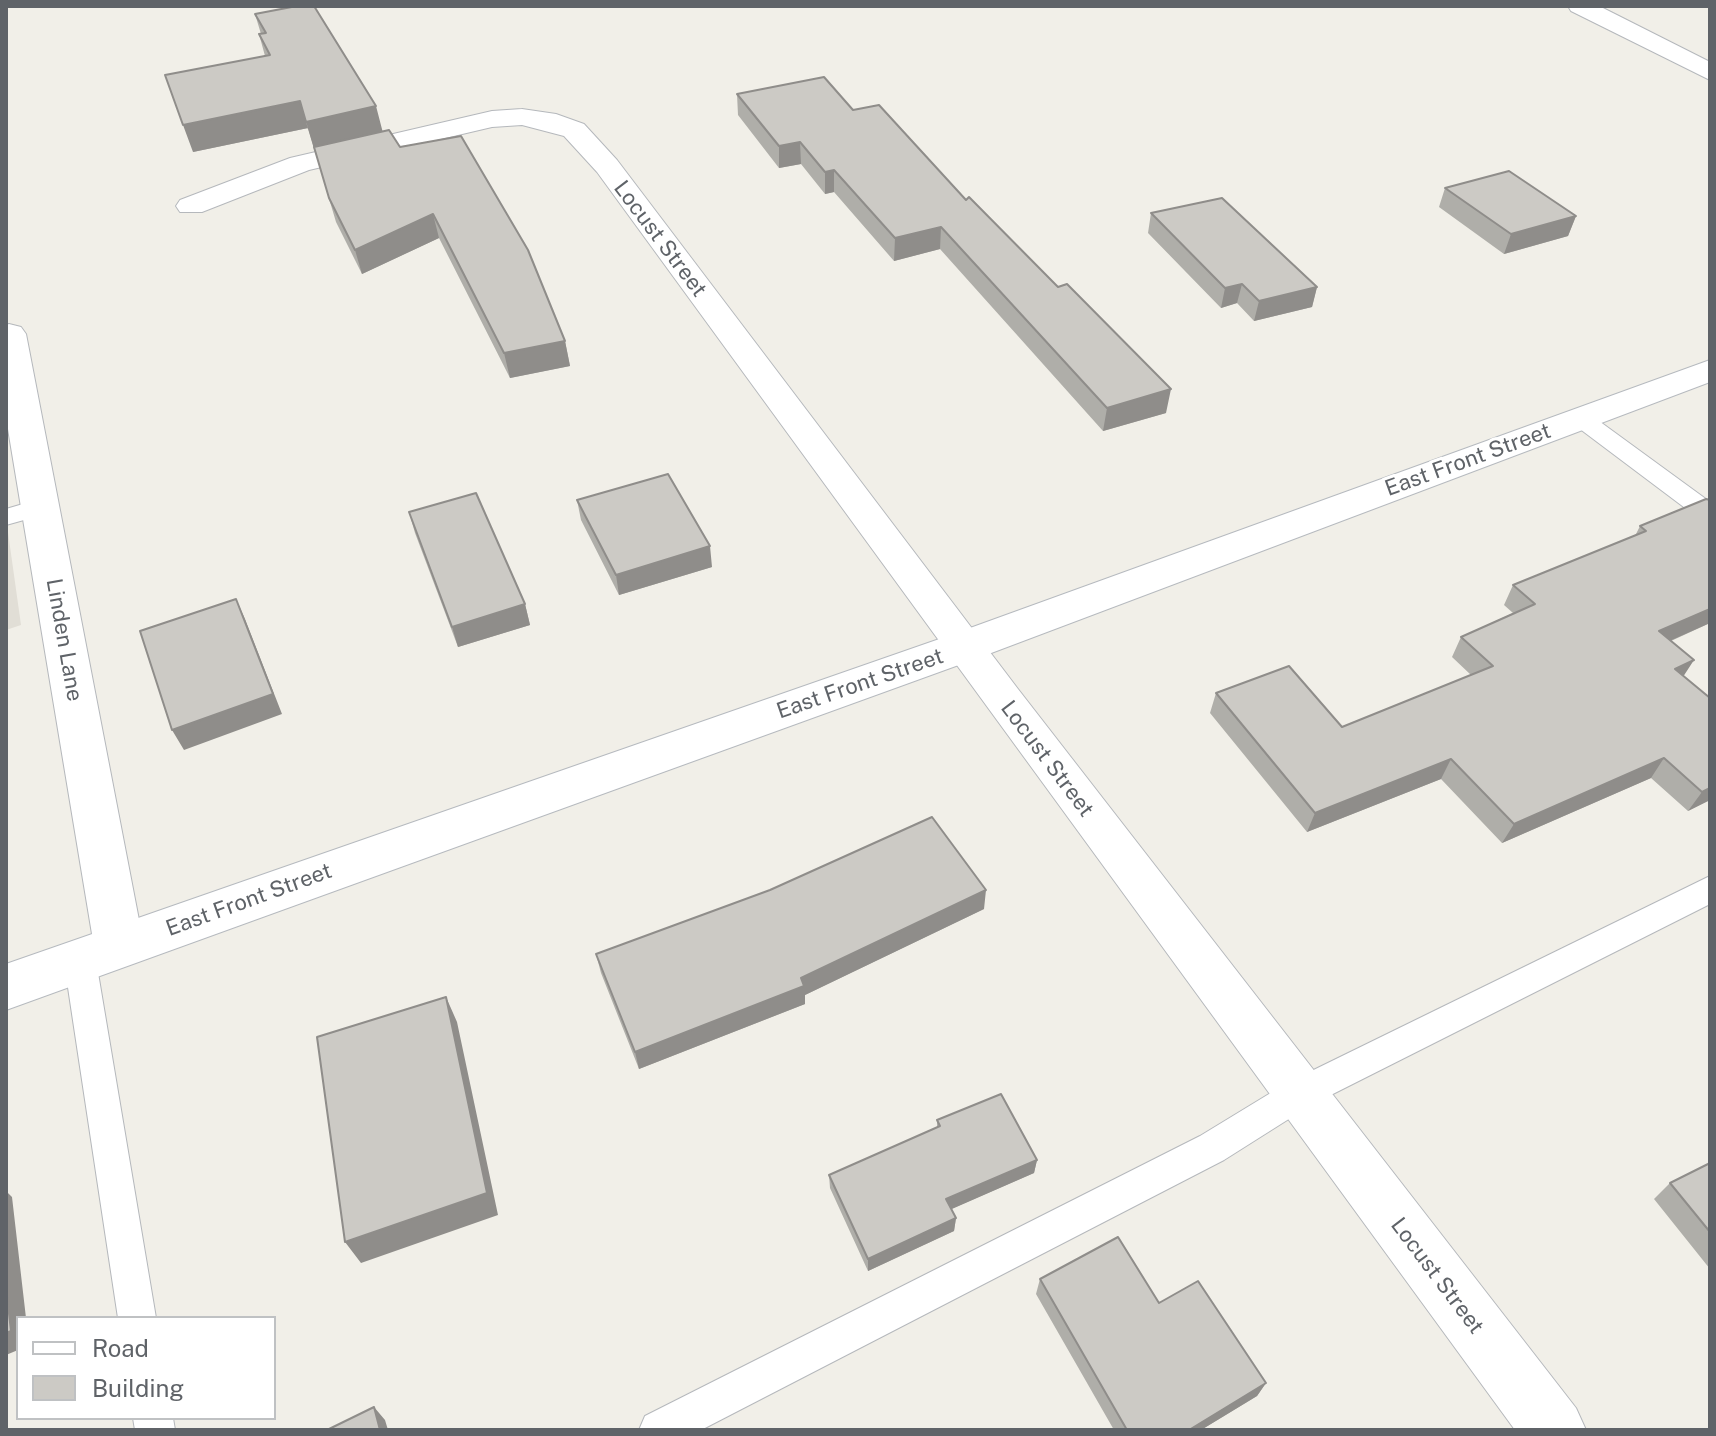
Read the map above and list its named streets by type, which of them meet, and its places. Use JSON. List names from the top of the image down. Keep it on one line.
{"streets":{"street":["Locust Street","East Front Street","Linden Lane"]},"crossings":[["Locust Street","East Front Street"],["East Front Street","Linden Lane"]],"legend":["Road","Building"]}
